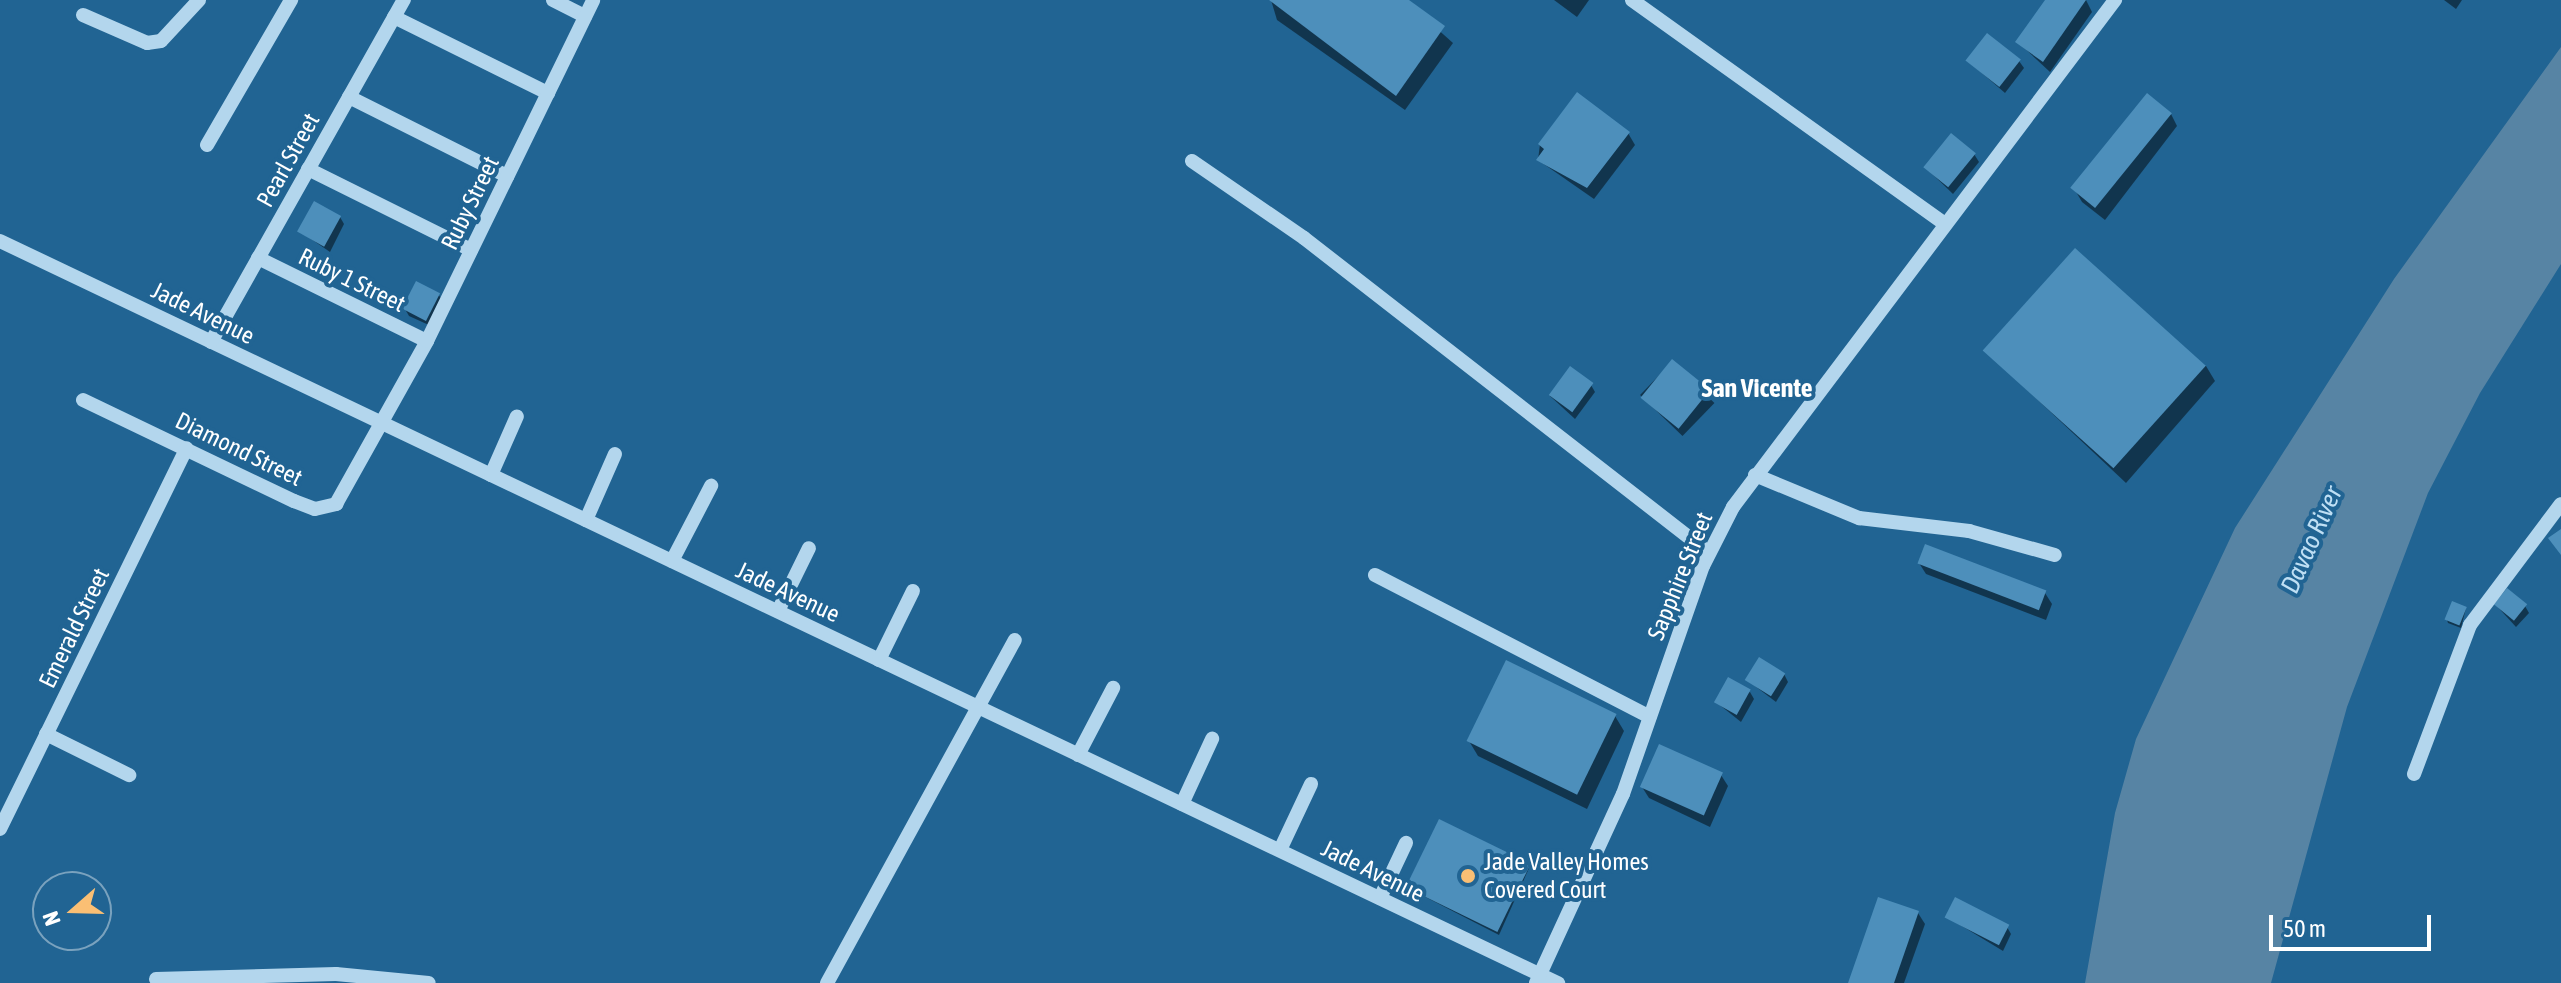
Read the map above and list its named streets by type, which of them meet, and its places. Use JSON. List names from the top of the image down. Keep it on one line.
{"streets":{"street":["Pearl Street","Ruby Street","Ruby 1 Street","Jade Avenue","Diamond Street","Sapphire Street","Emerald Street"]},"crossings":[["Pearl Street","Ruby 1 Street"],["Pearl Street","Jade Avenue"],["Ruby Street","Ruby 1 Street"],["Ruby Street","Jade Avenue"],["Ruby Street","Diamond Street"],["Jade Avenue","Diamond Street"],["Jade Avenue","Sapphire Street"],["Diamond Street","Emerald Street"]],"districts":["San Vicente"],"water":["Davao River"],"places":["Jade Valley Homes Covered Court"],"scale_bar":"50 m","north":"left"}
